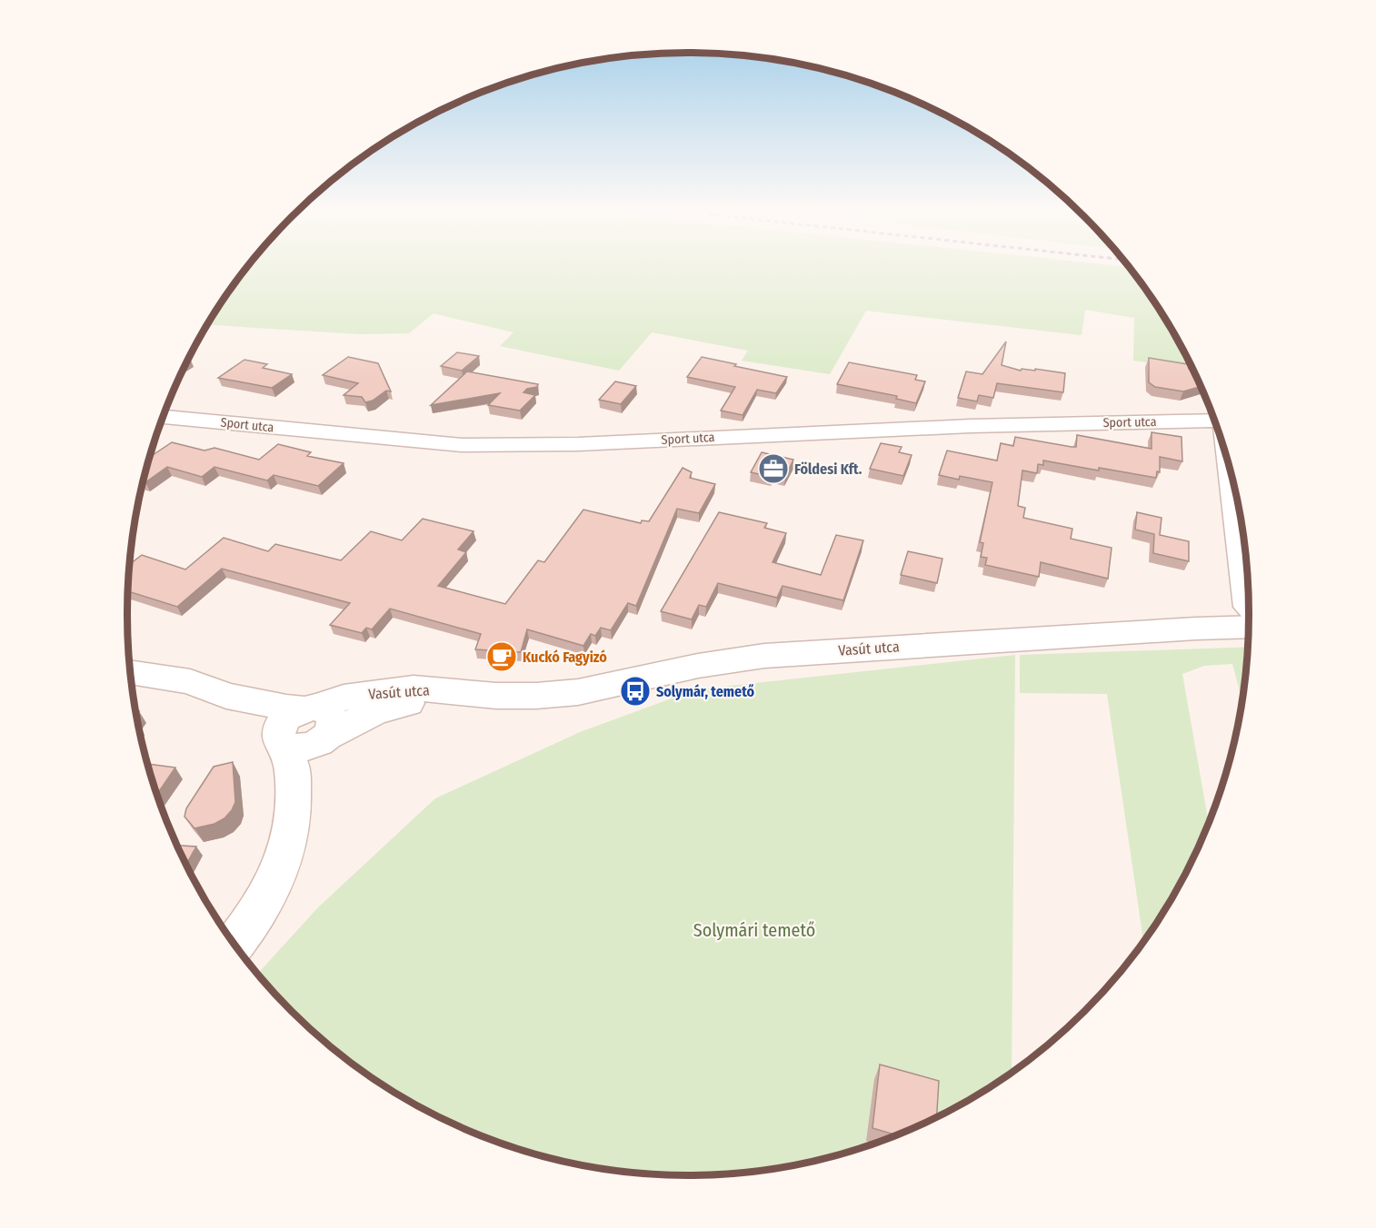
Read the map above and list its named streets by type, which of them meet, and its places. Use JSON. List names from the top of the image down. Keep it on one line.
{"streets":{"street":["Sport utca","Vasút utca"]},"parks":["Solymári temető"],"places":{"office":["Földesi Kft."],"cafe":["Kuckó Fagyizó"],"bus stop":["Solymár, temető"]}}
